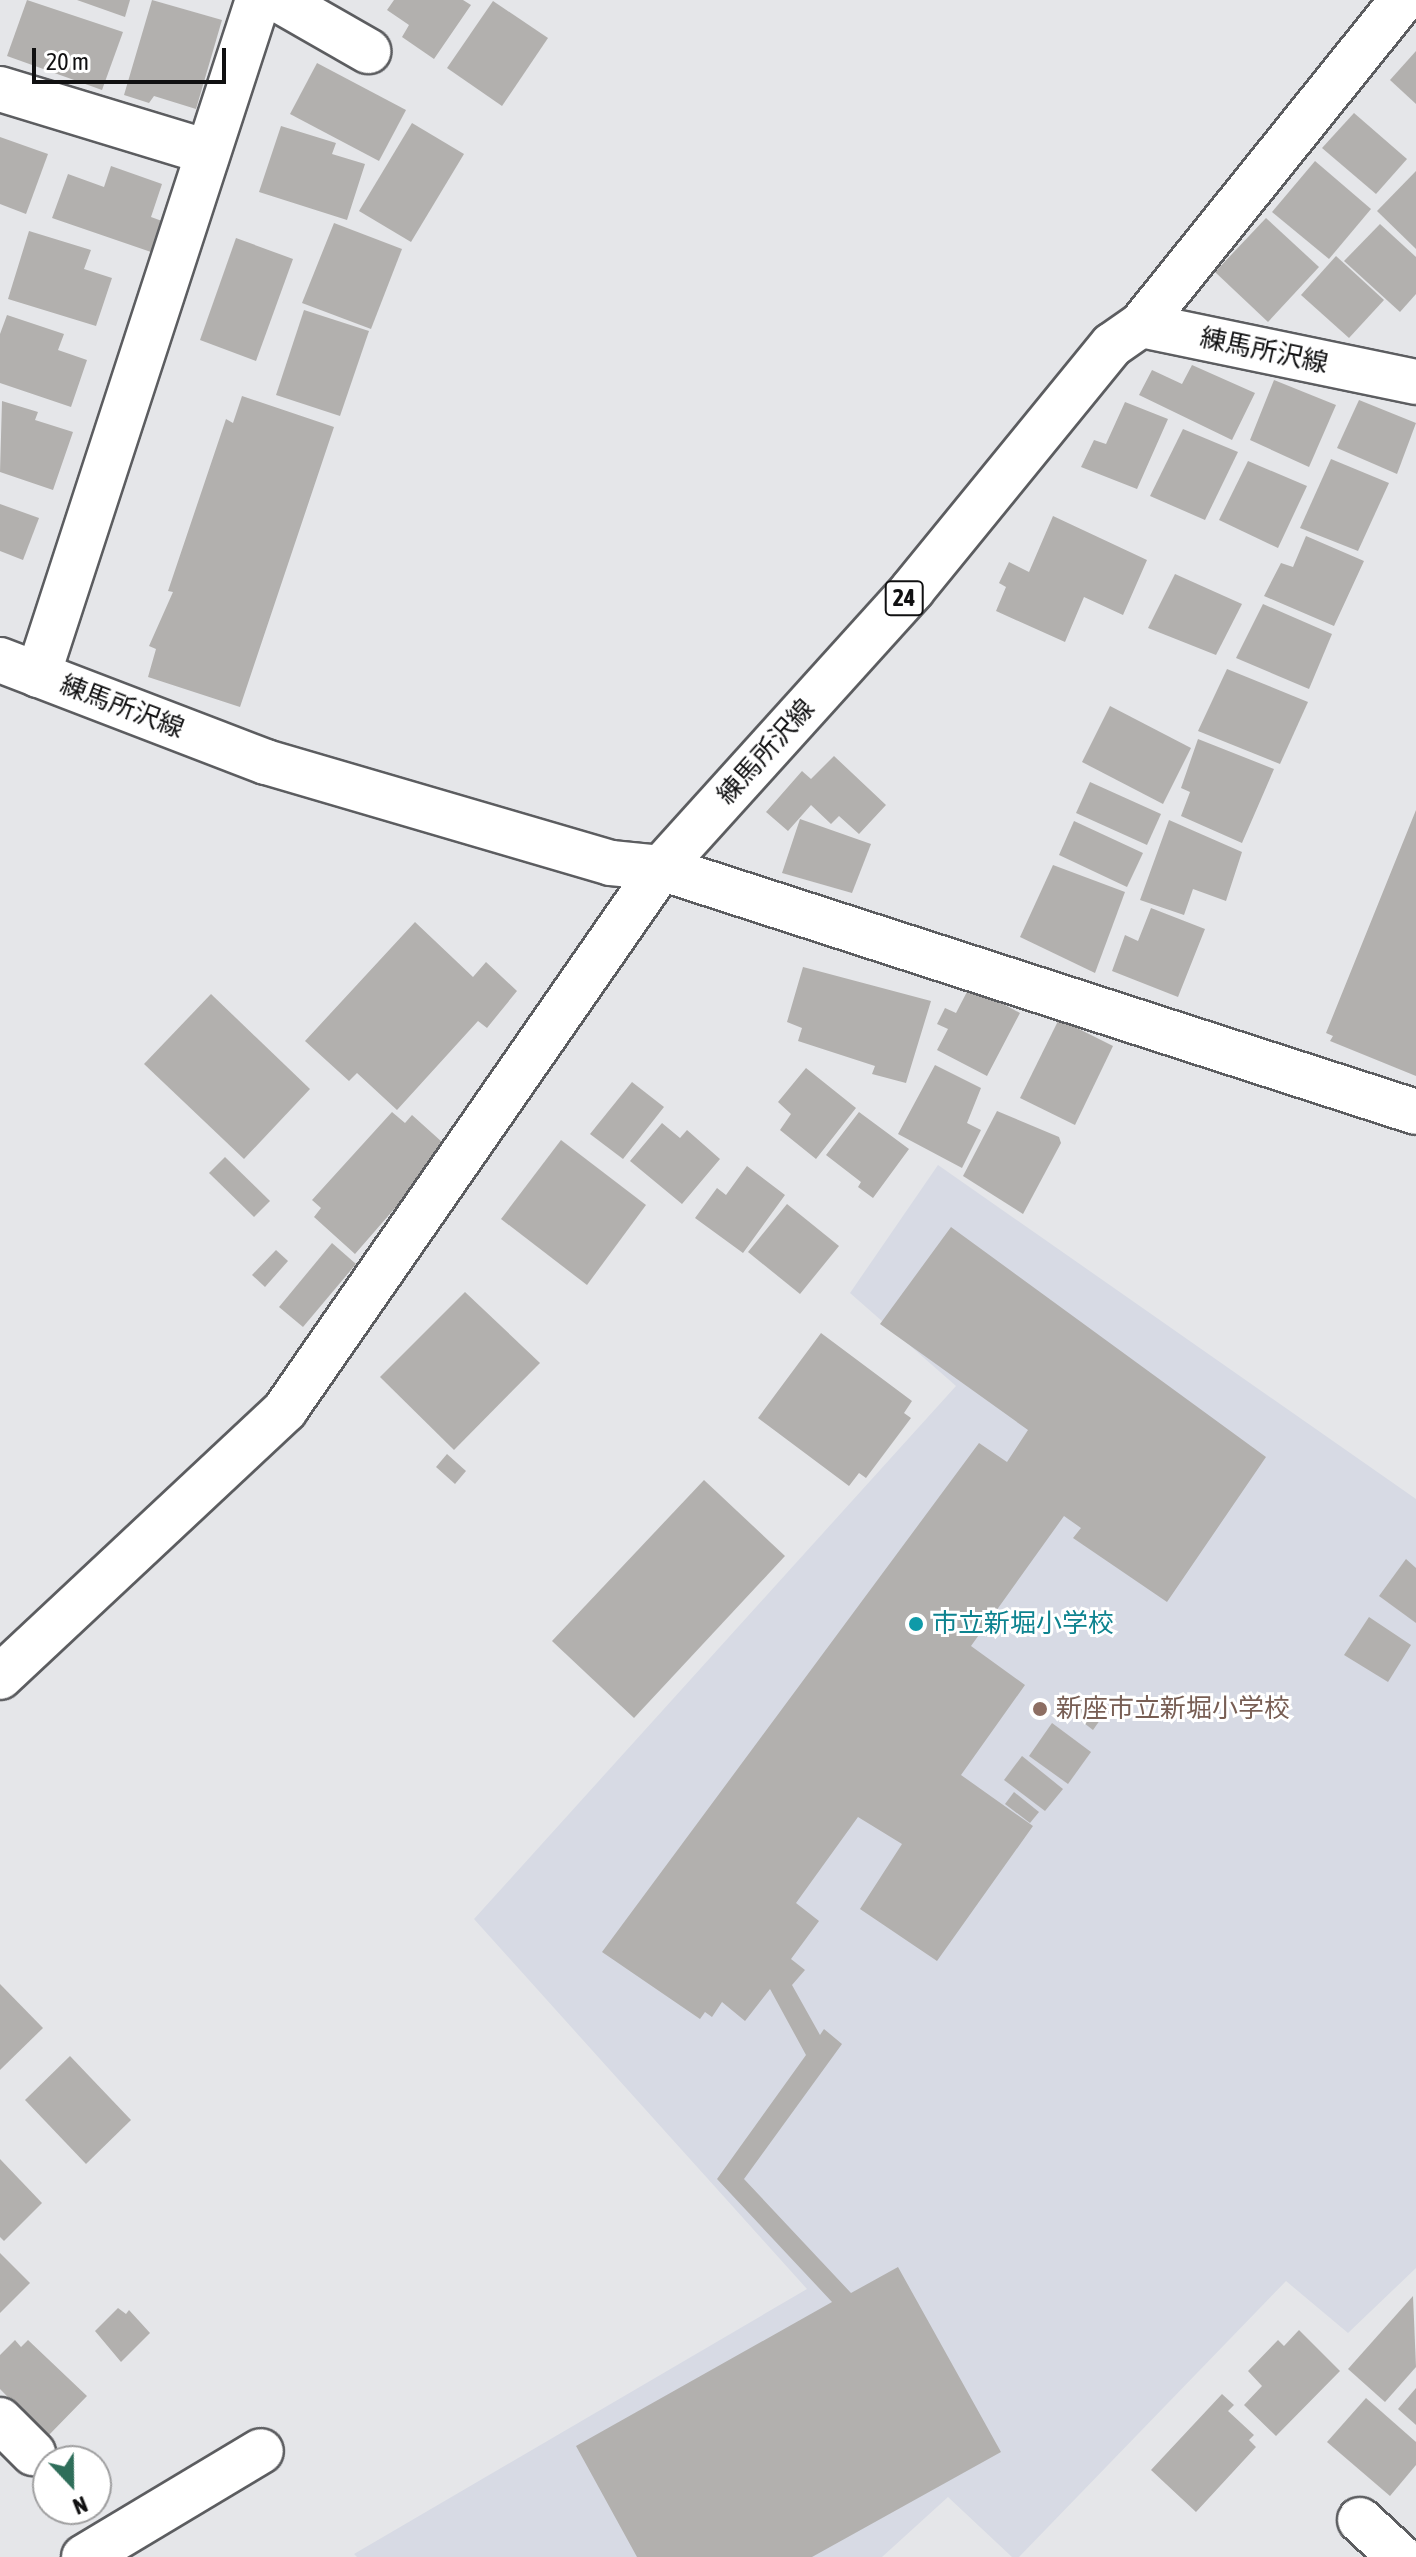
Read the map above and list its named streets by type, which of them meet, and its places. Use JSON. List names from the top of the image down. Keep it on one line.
{"streets":{"street":["練馬所沢線","24"]},"places":["市立新堀小学校","新座市立新堀小学校"],"scale_bar":"20 m","north":"bottom"}
